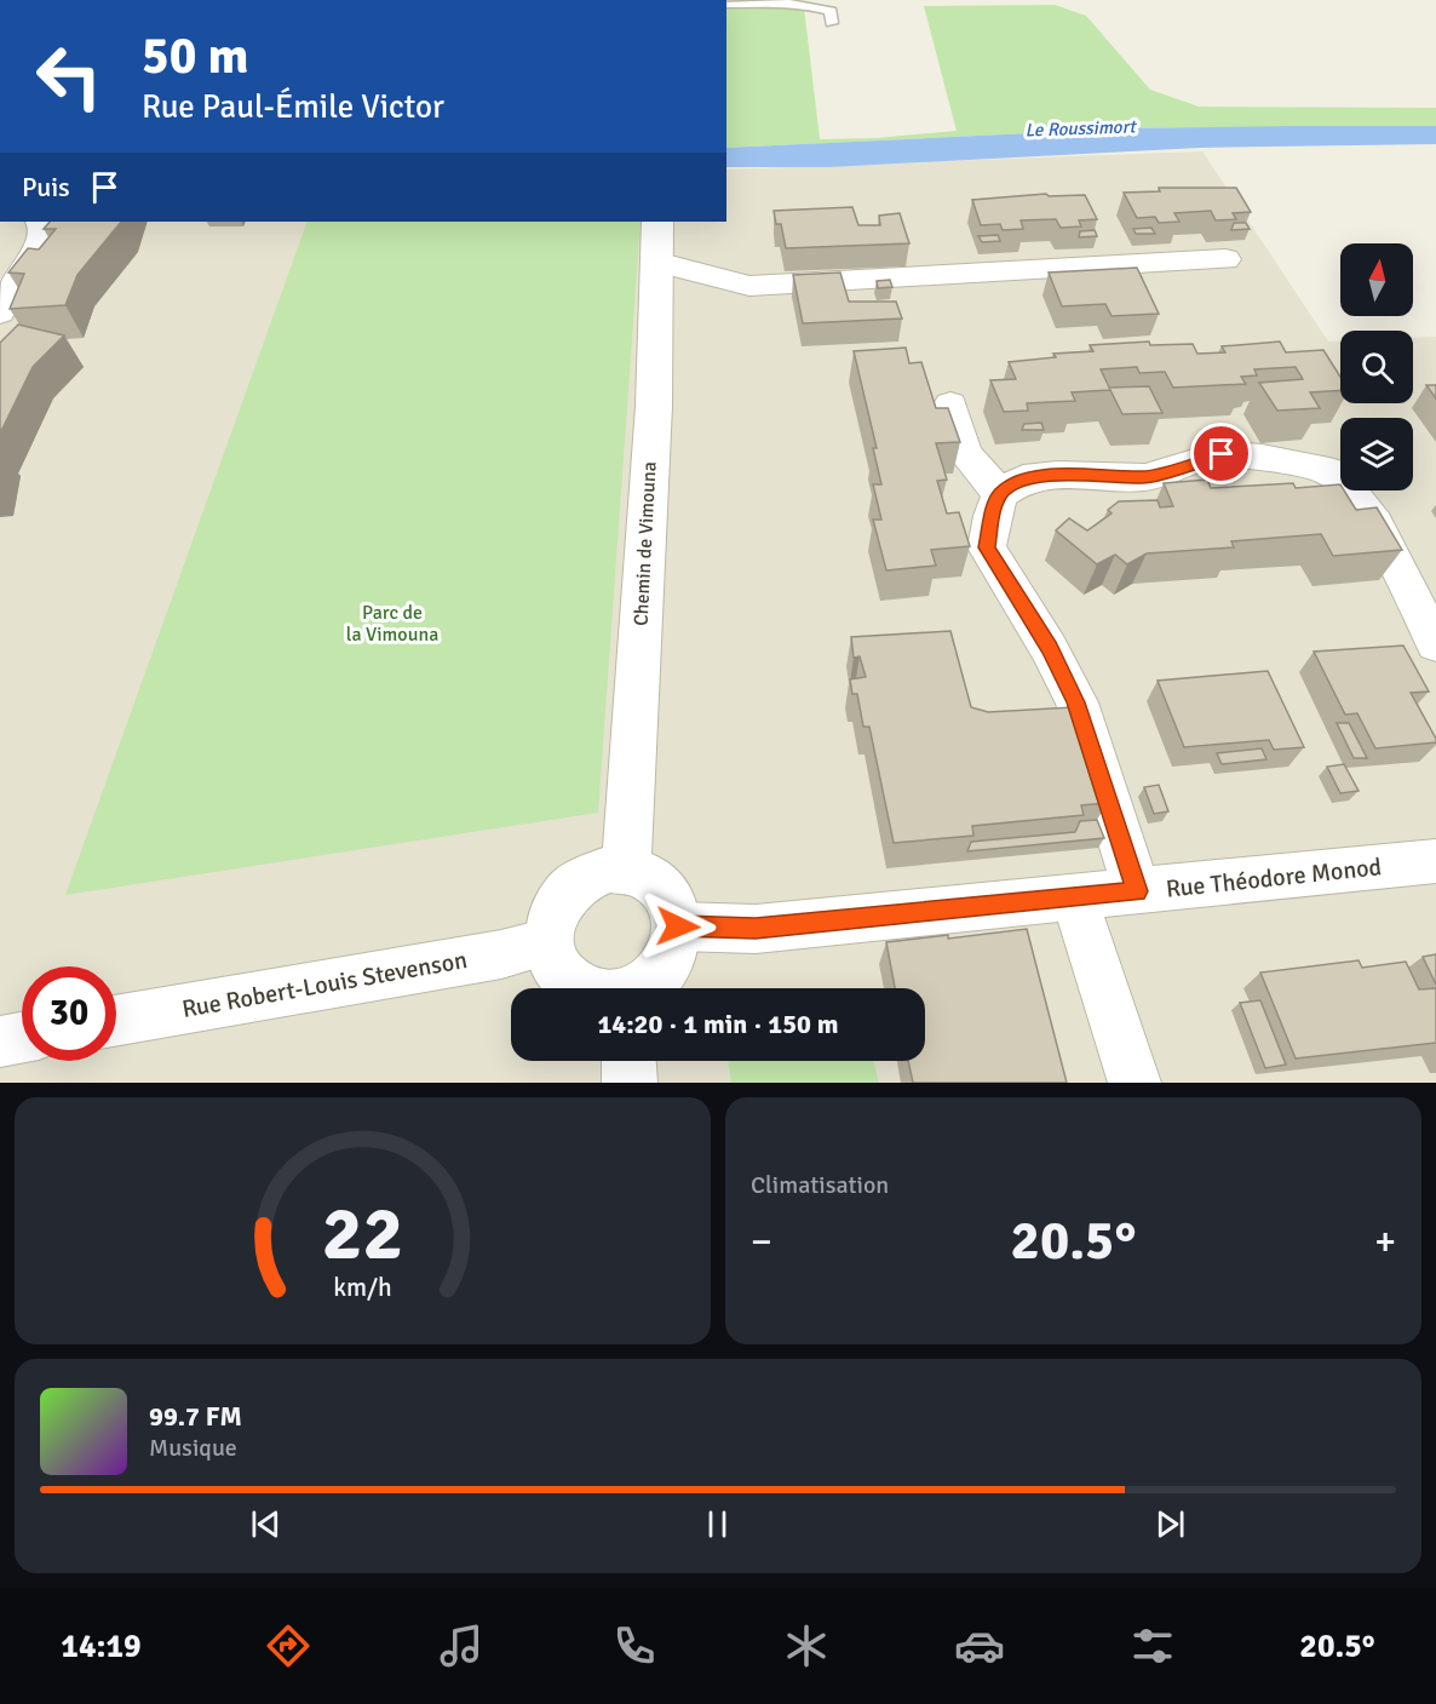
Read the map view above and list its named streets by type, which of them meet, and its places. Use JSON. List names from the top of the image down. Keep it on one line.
{"streets":{"street":["Chemin de Vimouna","Rue Théodore Monod","Rue Robert-Louis Stevenson"]},"water":["Le Roussimort"],"parks":["Parc de la Vimouna"],"north":"top","page":{"turn":["50 m","Rue Paul-Émile Victor"],"then":"Puis","limit":"30","trip":"14:20 · 1 min · 150 m","tile":"Climatisation","heat":["−","20.5°","+"],"song":["99.7 FM","Musique"],"tabs":["14:19","20.5°"],"gauge":["22","km/h"]}}
